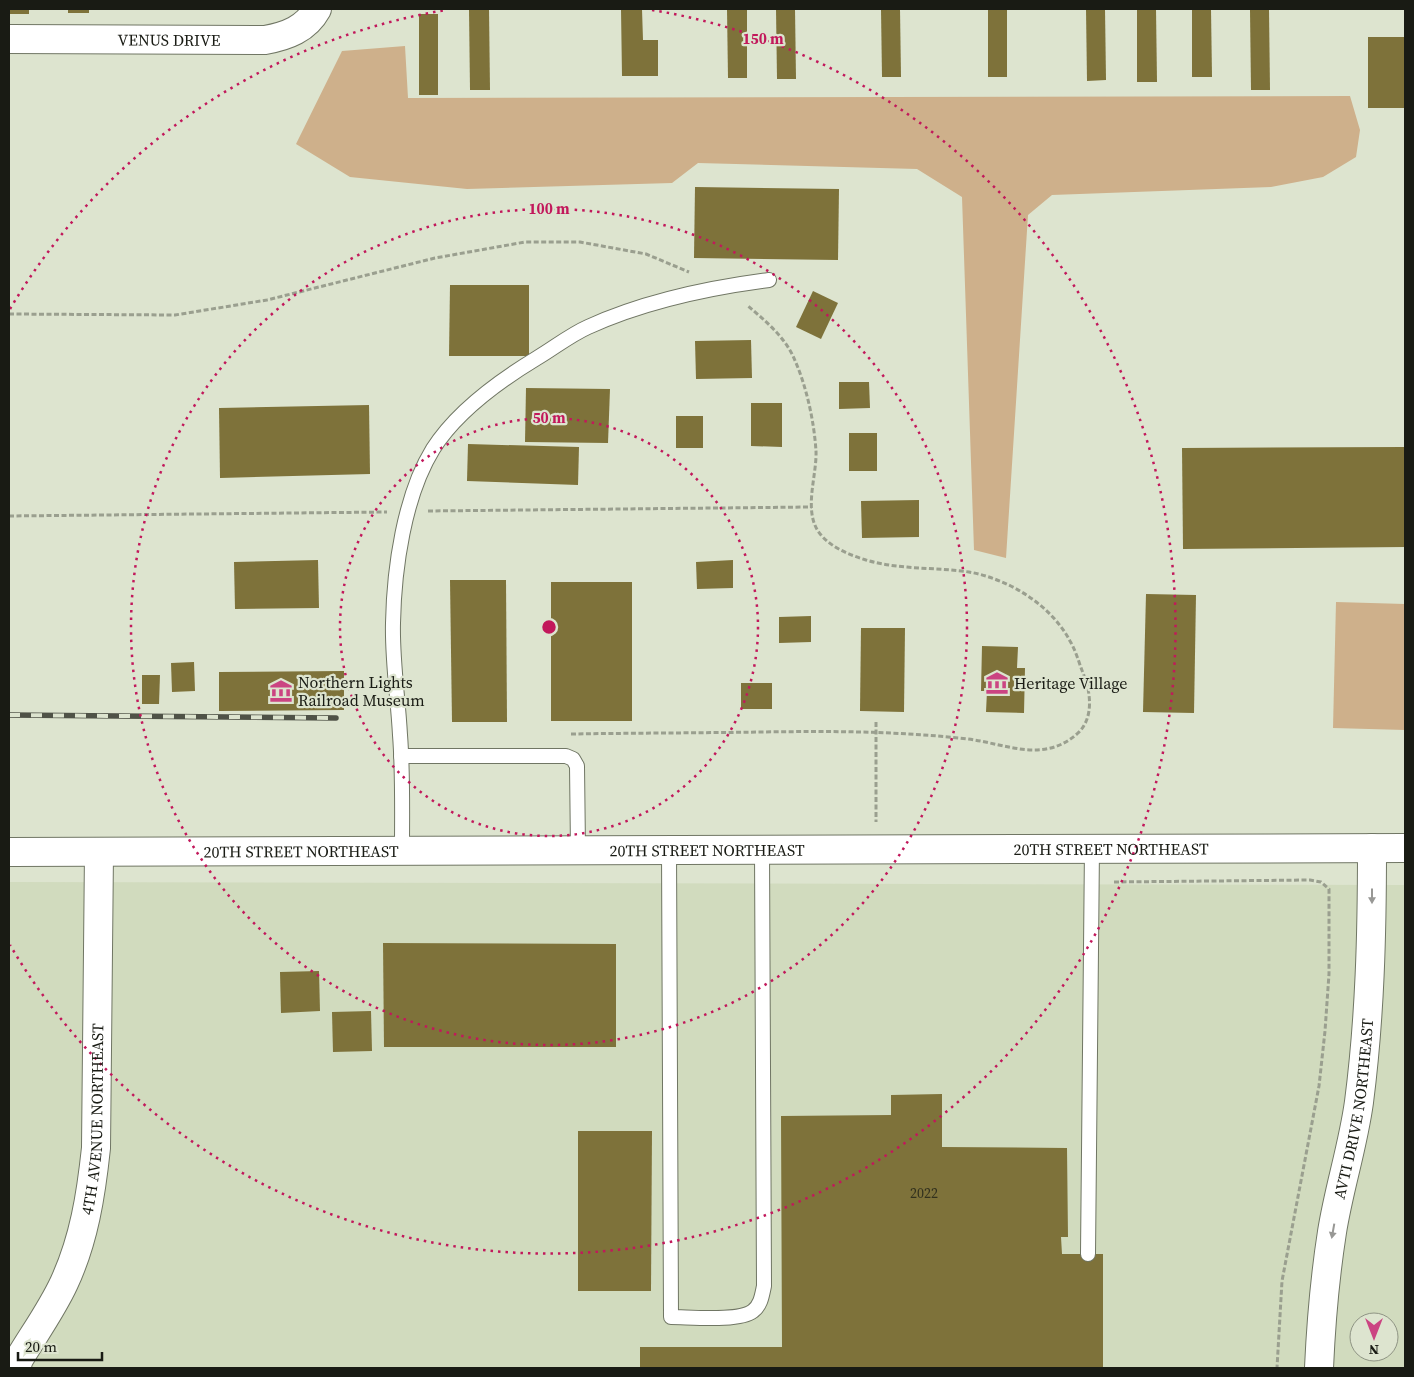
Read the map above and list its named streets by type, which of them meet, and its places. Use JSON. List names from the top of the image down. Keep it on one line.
{"streets":{"street":["VENUS DRIVE","20TH STREET NORTHEAST","AVTI DRIVE NORTHEAST","4TH AVENUE NORTHEAST"]},"crossings":[["20TH STREET NORTHEAST","AVTI DRIVE NORTHEAST"],["20TH STREET NORTHEAST","4TH AVENUE NORTHEAST"]],"one_way":["AVTI DRIVE NORTHEAST"],"places":{"museum":["Heritage Village","Northern Lights Railroad Museum"]},"house_numbers":["2022"],"scale_bar":"20 m","north":"bottom","rings":["150 m","100 m","50 m"]}
